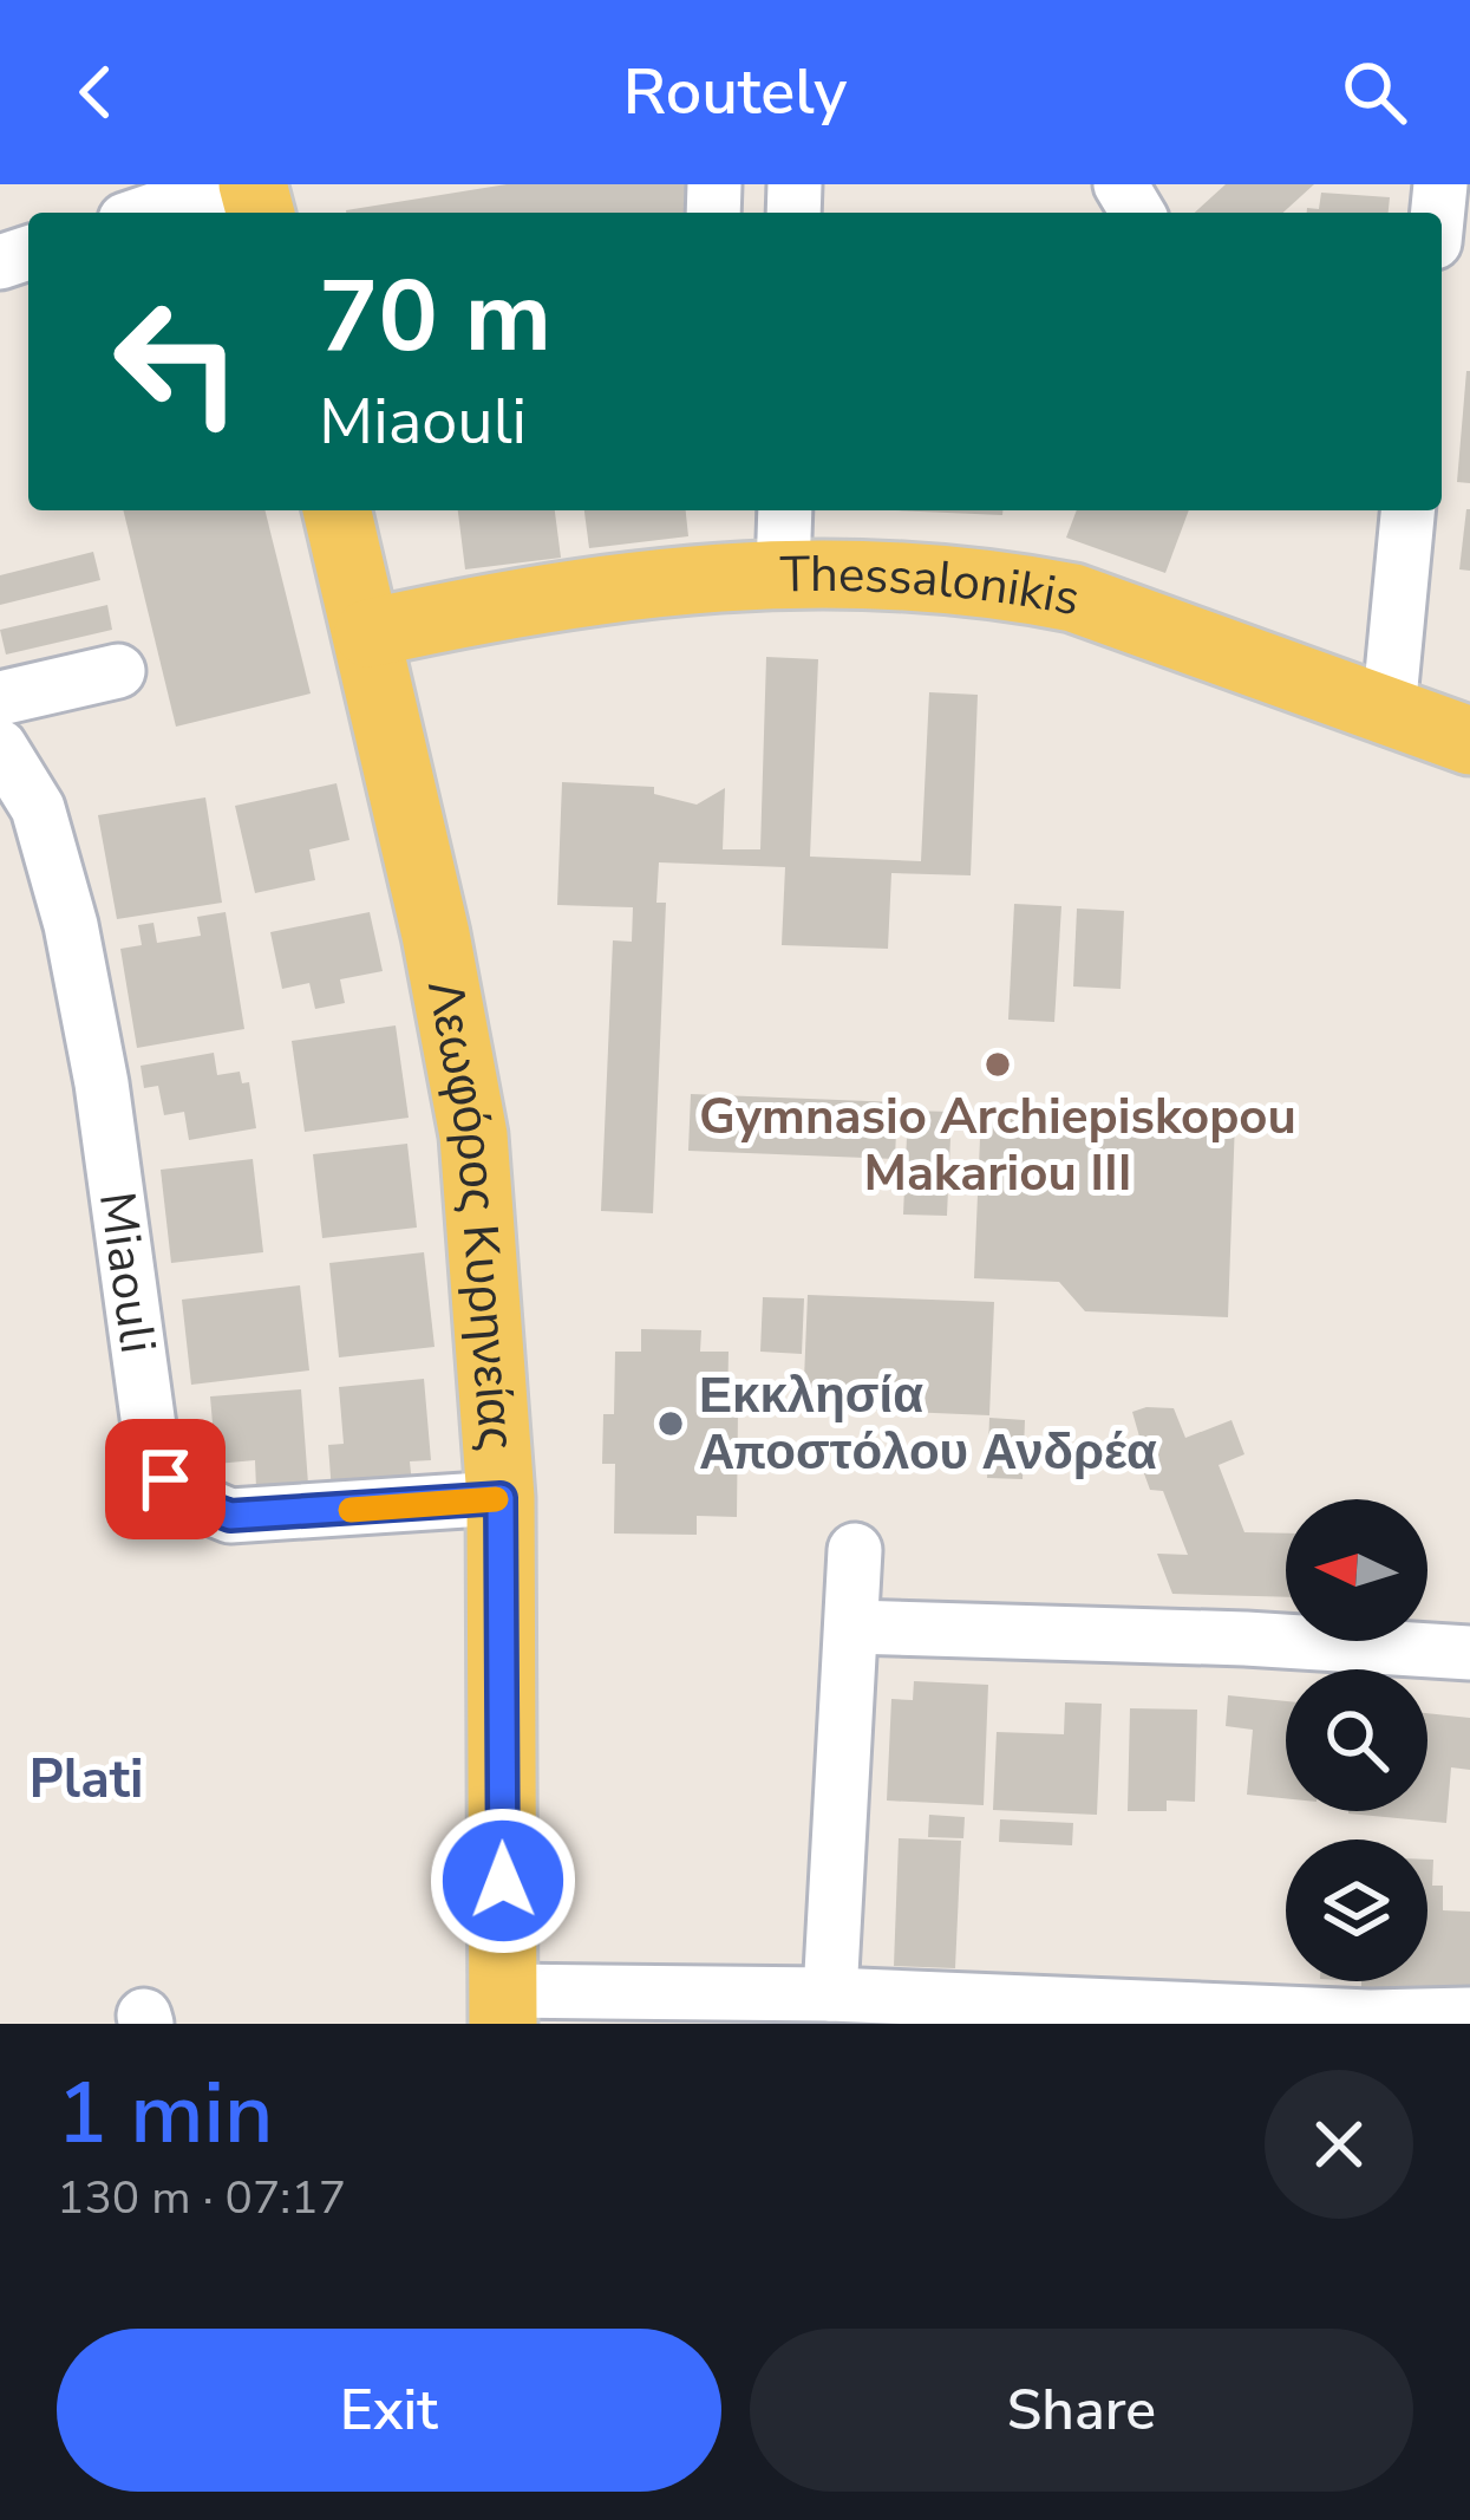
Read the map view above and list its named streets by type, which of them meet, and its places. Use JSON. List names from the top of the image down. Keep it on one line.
{"streets":{"main road":["Thessalonikis","Λεωφόρος Κυρηνείας"],"street":["Miaouli"]},"crossings":[["Thessalonikis","Λεωφόρος Κυρηνείας"],["Λεωφόρος Κυρηνείας","Miaouli"]],"districts":["Plati"],"places":["Gymnasio Archiepiskopou Makariou III","Εκκλησία Αποστόλου Ανδρέα"],"north":"left","page":{"header":"Routely","turn":["70 m","Miaouli"],"heading":["1 min","130 m · 07:17"],"buttons":["Exit","Share"]}}
